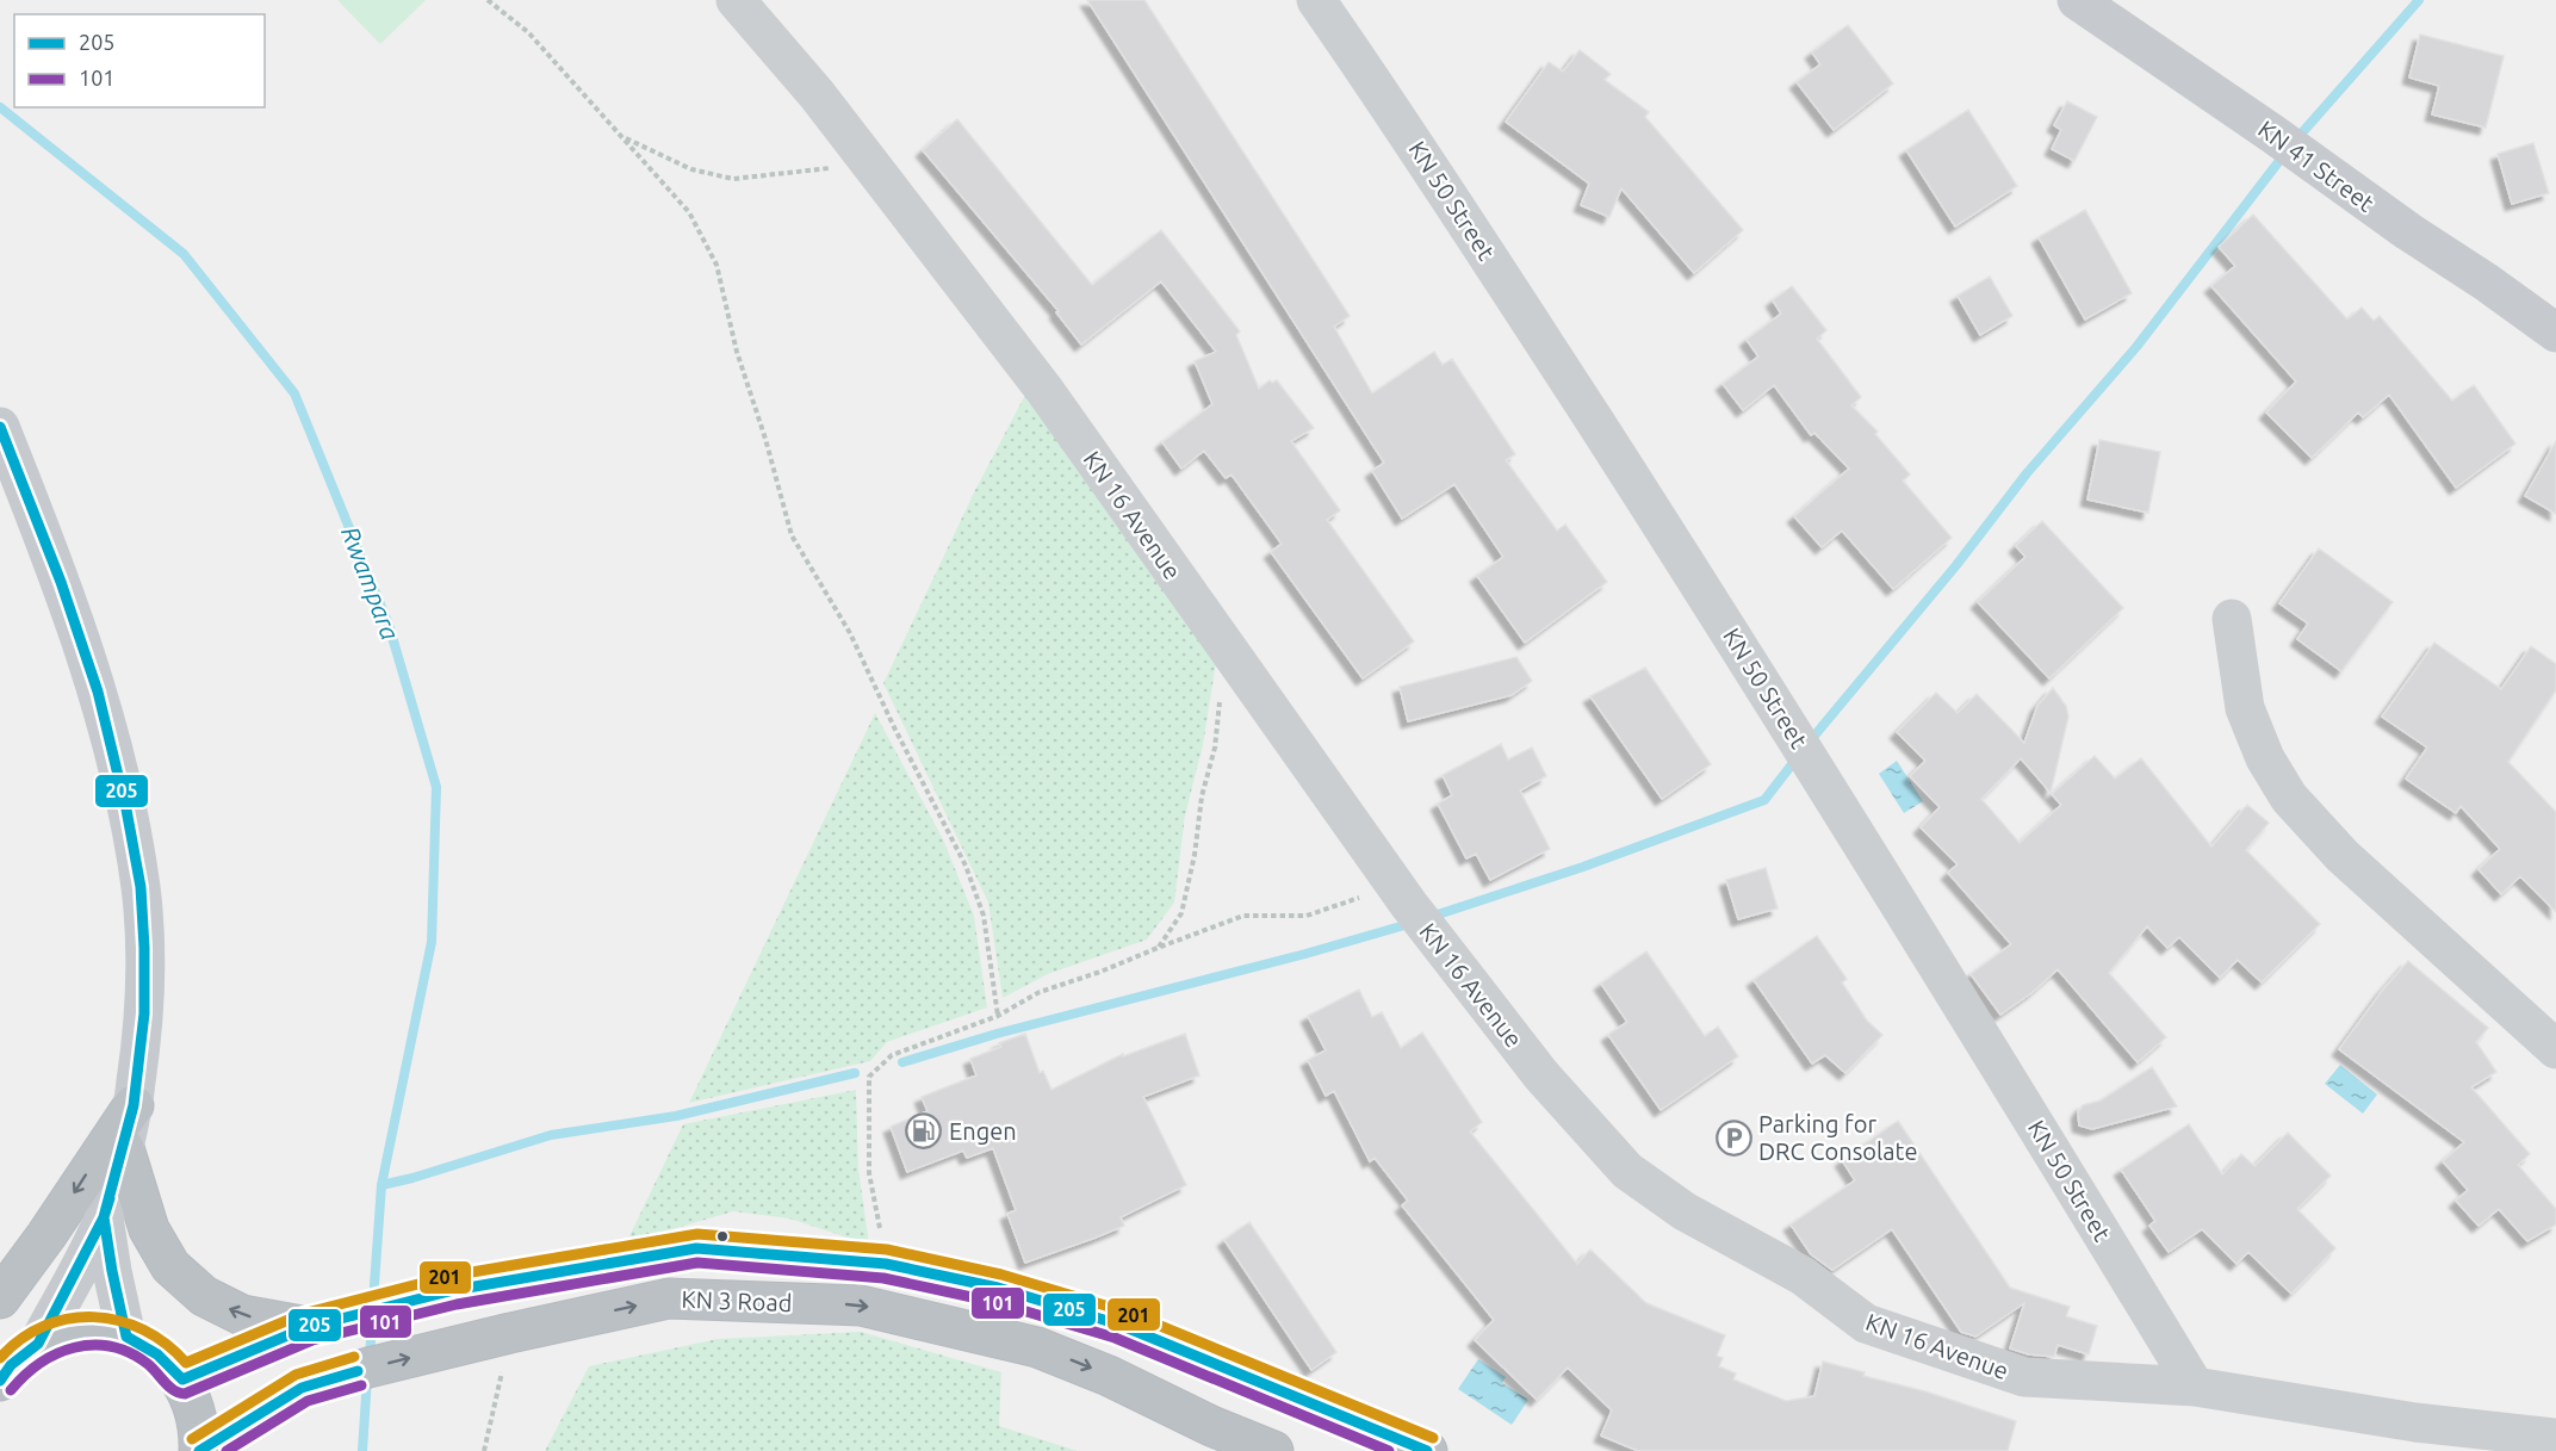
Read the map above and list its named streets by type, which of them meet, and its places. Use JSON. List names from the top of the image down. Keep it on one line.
{"streets":{"highway":["KN 3 Road"],"main road":["KN 41 Street"],"street":["KN 50 Street","KN 16 Avenue"]},"crossings":[["KN 50 Street","KN 16 Avenue"]],"water":["Rwampara"],"places":{"fuel station":["Engen"],"parking":["Parking for DRC Consolate"]},"lines":["transit line 205","transit line 201","transit line 101"],"legend":["205","101"]}
